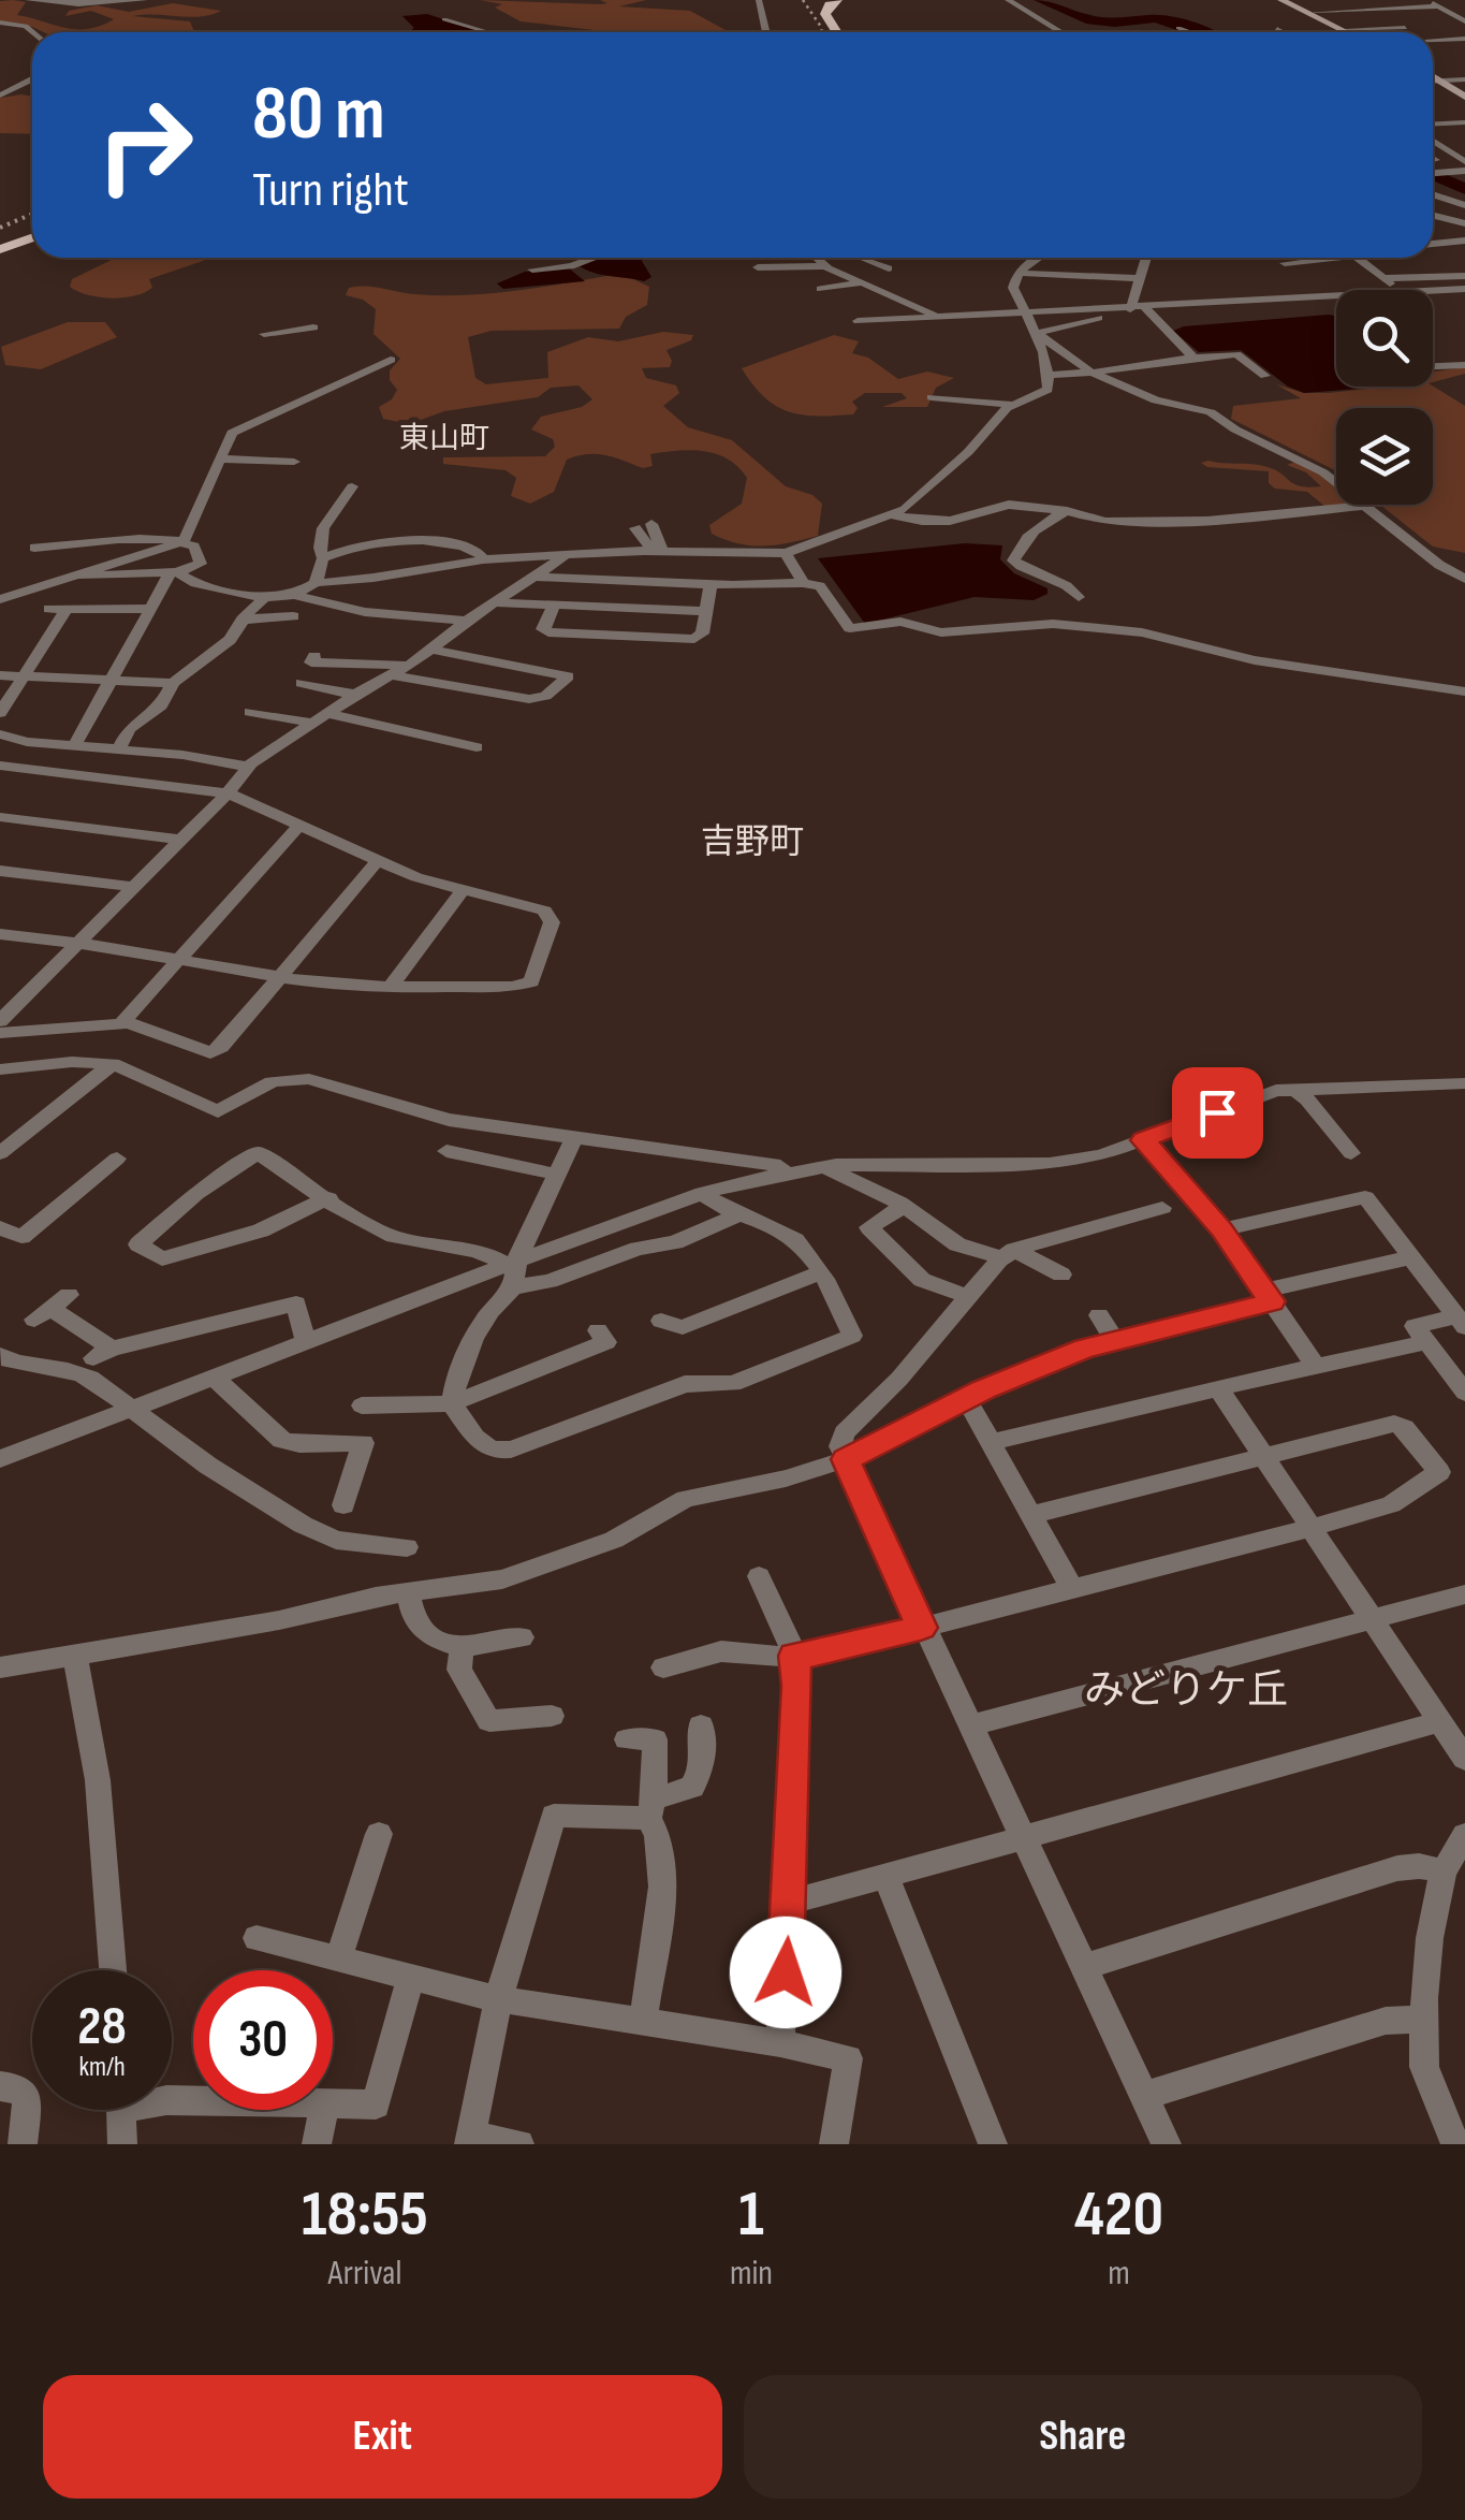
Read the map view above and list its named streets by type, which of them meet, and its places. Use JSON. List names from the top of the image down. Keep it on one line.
{"districts":["東山町","吉野町","みどりケ丘"],"page":{"turn":["80 m","Turn right"],"speed":"28 km/h","limit":"30","eta":["18:55","Arrival","1","min","420","m"],"buttons":["Exit","Share"]}}
